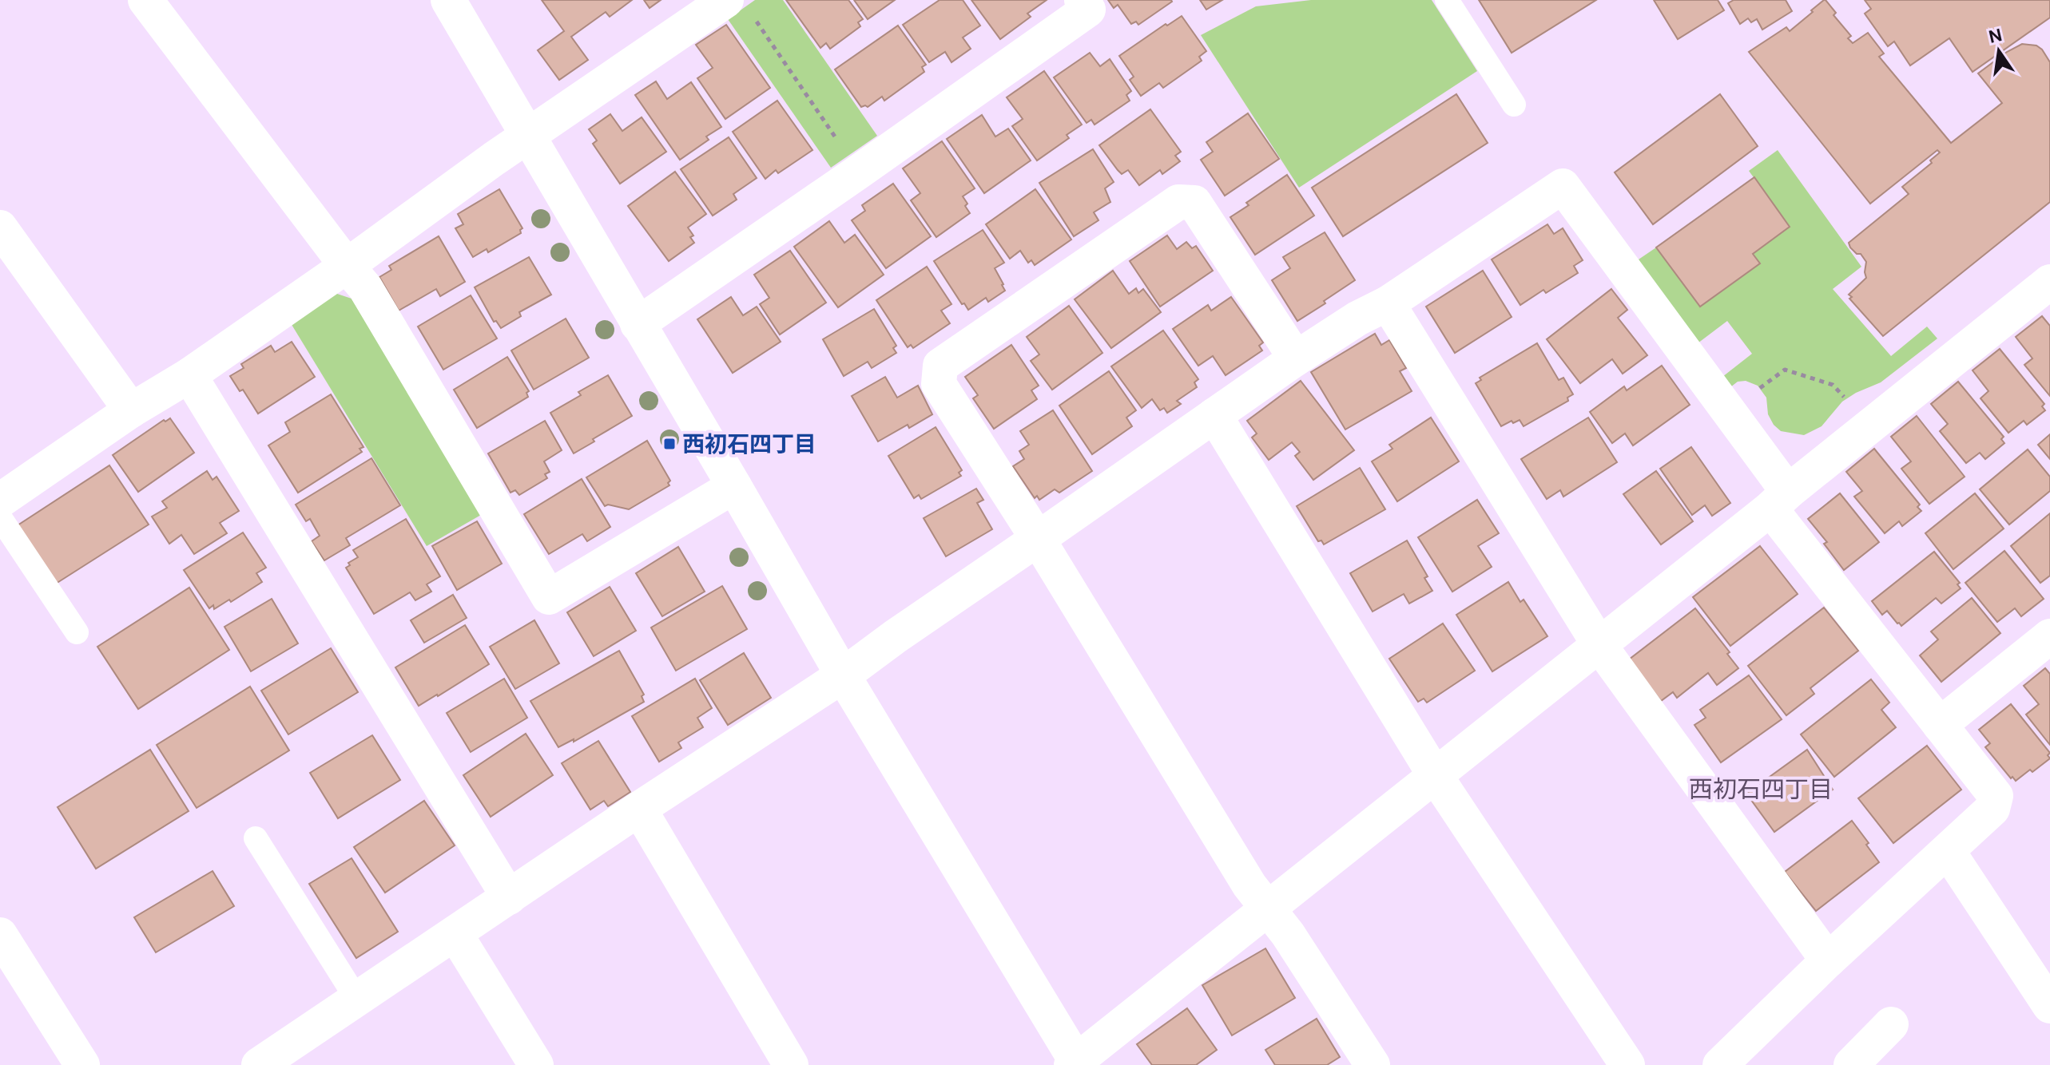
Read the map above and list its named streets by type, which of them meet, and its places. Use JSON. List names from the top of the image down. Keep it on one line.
{"districts":["西初石四丁目"],"places":{"transit":["西初石四丁目"]},"north":"top"}
